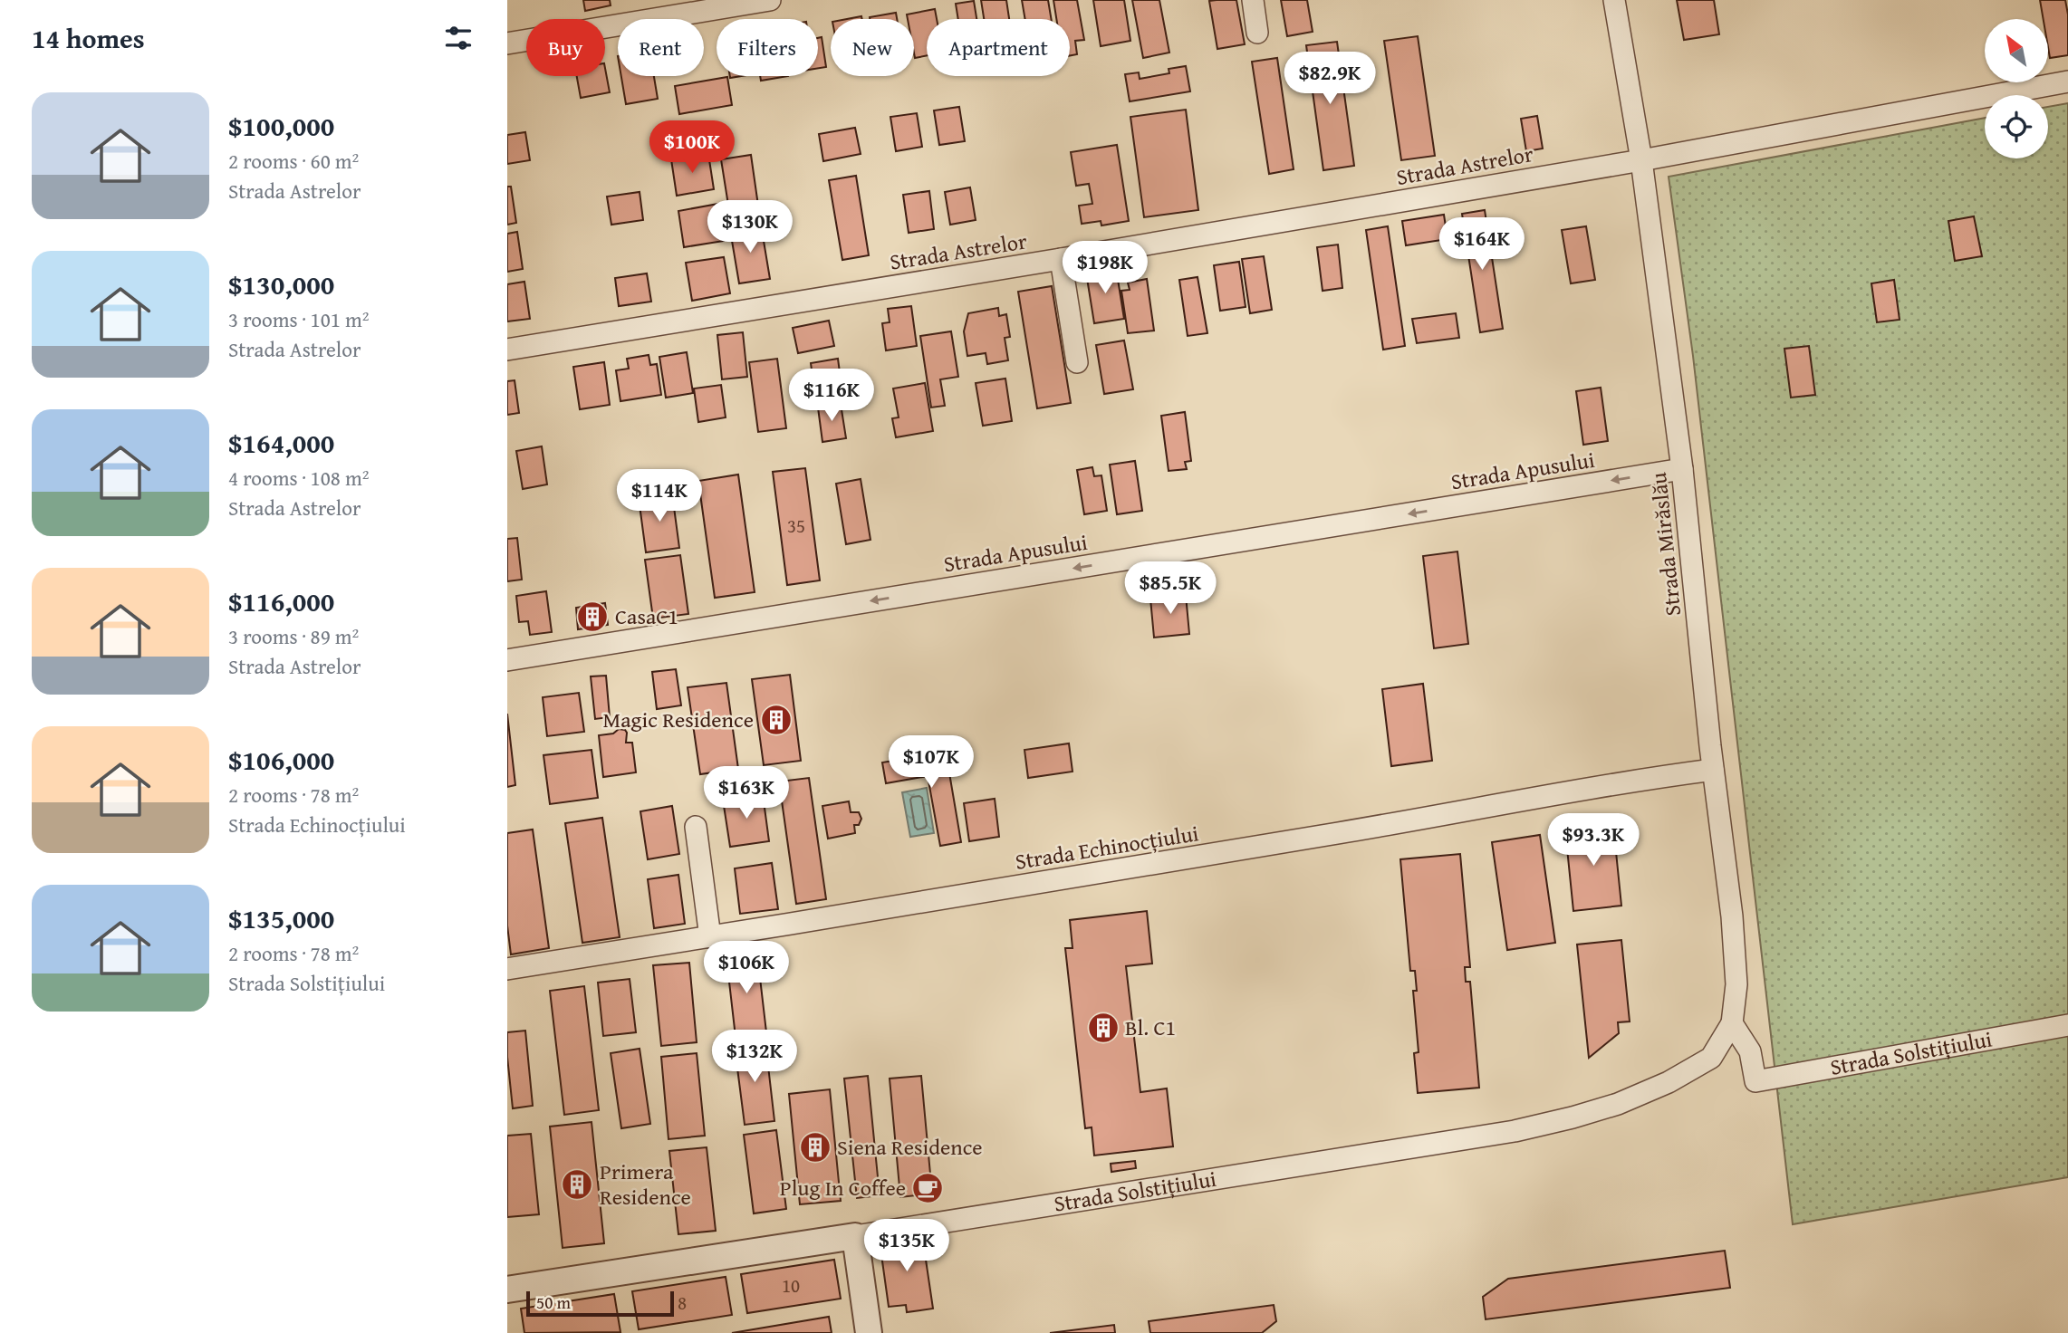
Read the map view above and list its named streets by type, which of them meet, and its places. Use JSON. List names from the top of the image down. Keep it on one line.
{"streets":{"street":["Strada Astrelor","Strada Apusului","Strada Mirăslău","Strada Echinocțiului","Strada Solstițiului"]},"crossings":[["Strada Astrelor","Strada Mirăslău"],["Strada Apusului","Strada Mirăslău"],["Strada Mirăslău","Strada Echinocțiului"],["Strada Mirăslău","Strada Solstițiului"]],"one_way":["Strada Apusului"],"places":{"building":["CasaC1","Magic Residence","Bl. C1","Siena Residence","Primera Residence"],"cafe":["Plug In Coffee"]},"house_numbers":["35","10","8"],"scale_bar":"50 m","north":"top left","page":{"heading":"14 homes","chip":["Buy","Rent","Filters","New","Apartment"],"price":["$82.9K","$100K","$130K","$164K","$198K","$116K","$114K","$85.5K","$107K","$163K","$93.3K","$106K","$132K","$135K"],"list":[{"name":"$100,000","note":"2 rooms · 60 m² · Strada Astrelor"},{"name":"$130,000","note":"3 rooms · 101 m² · Strada Astrelor"},{"name":"$164,000","note":"4 rooms · 108 m² · Strada Astrelor"},{"name":"$116,000","note":"3 rooms · 89 m² · Strada Astrelor"},{"name":"$106,000","note":"2 rooms · 78 m² · Strada Echinocțiului"},{"name":"$135,000","note":"2 rooms · 78 m² · Strada Solstițiului"}],"scale":"50 m"}}
